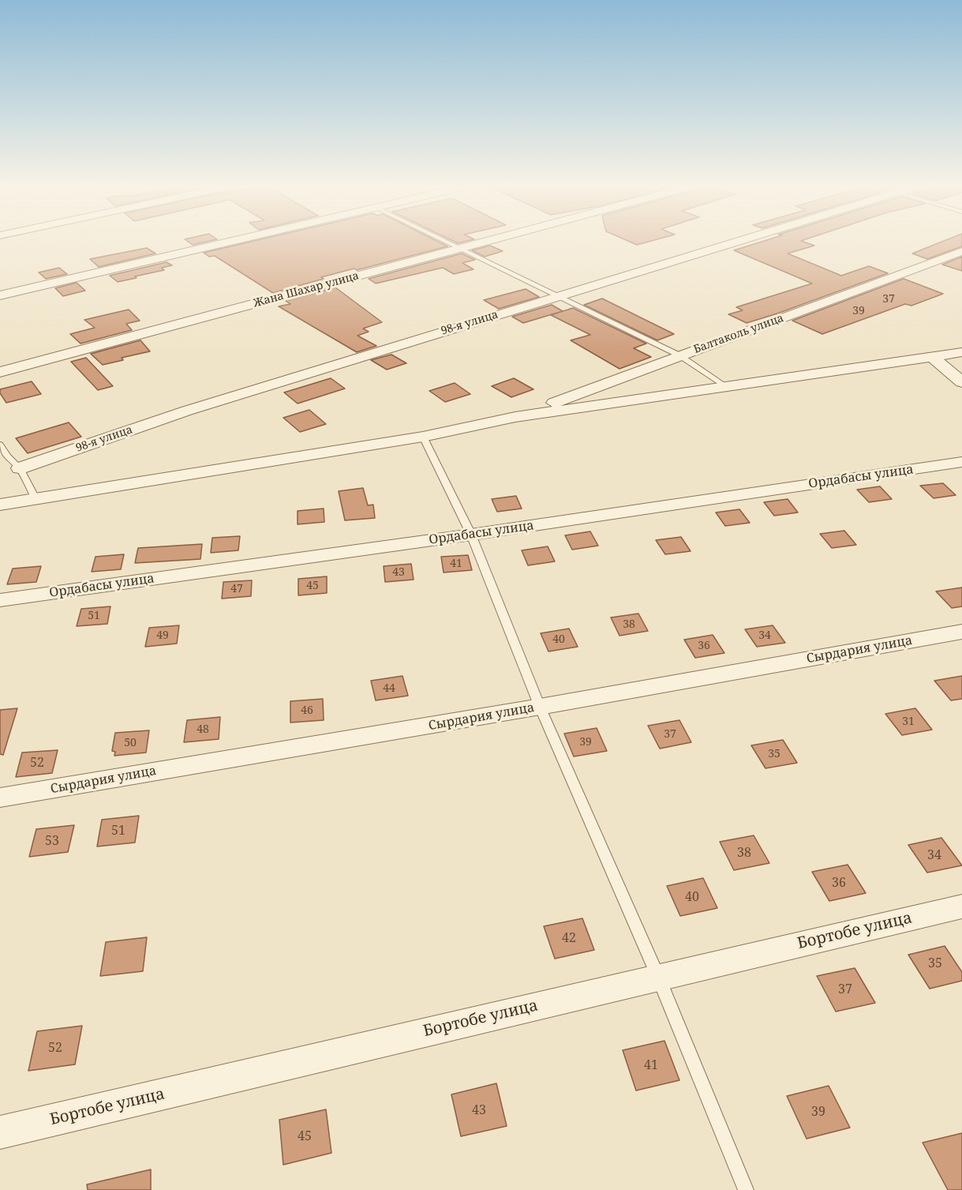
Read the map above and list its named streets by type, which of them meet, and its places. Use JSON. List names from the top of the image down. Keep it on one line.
{"streets":{"street":["Жана Шахар улица","98-я улица","Балтаколь улица","Ордабасы улица","Сырдария улица","Бортобе улица"]},"house_numbers":["37","39","41","43","45","47","51","38","49","34","40","36","44","46","31","48","37","39","50","35","52","51","53","38","34","36","40","42","35","37","52","41","43","39","45"]}
